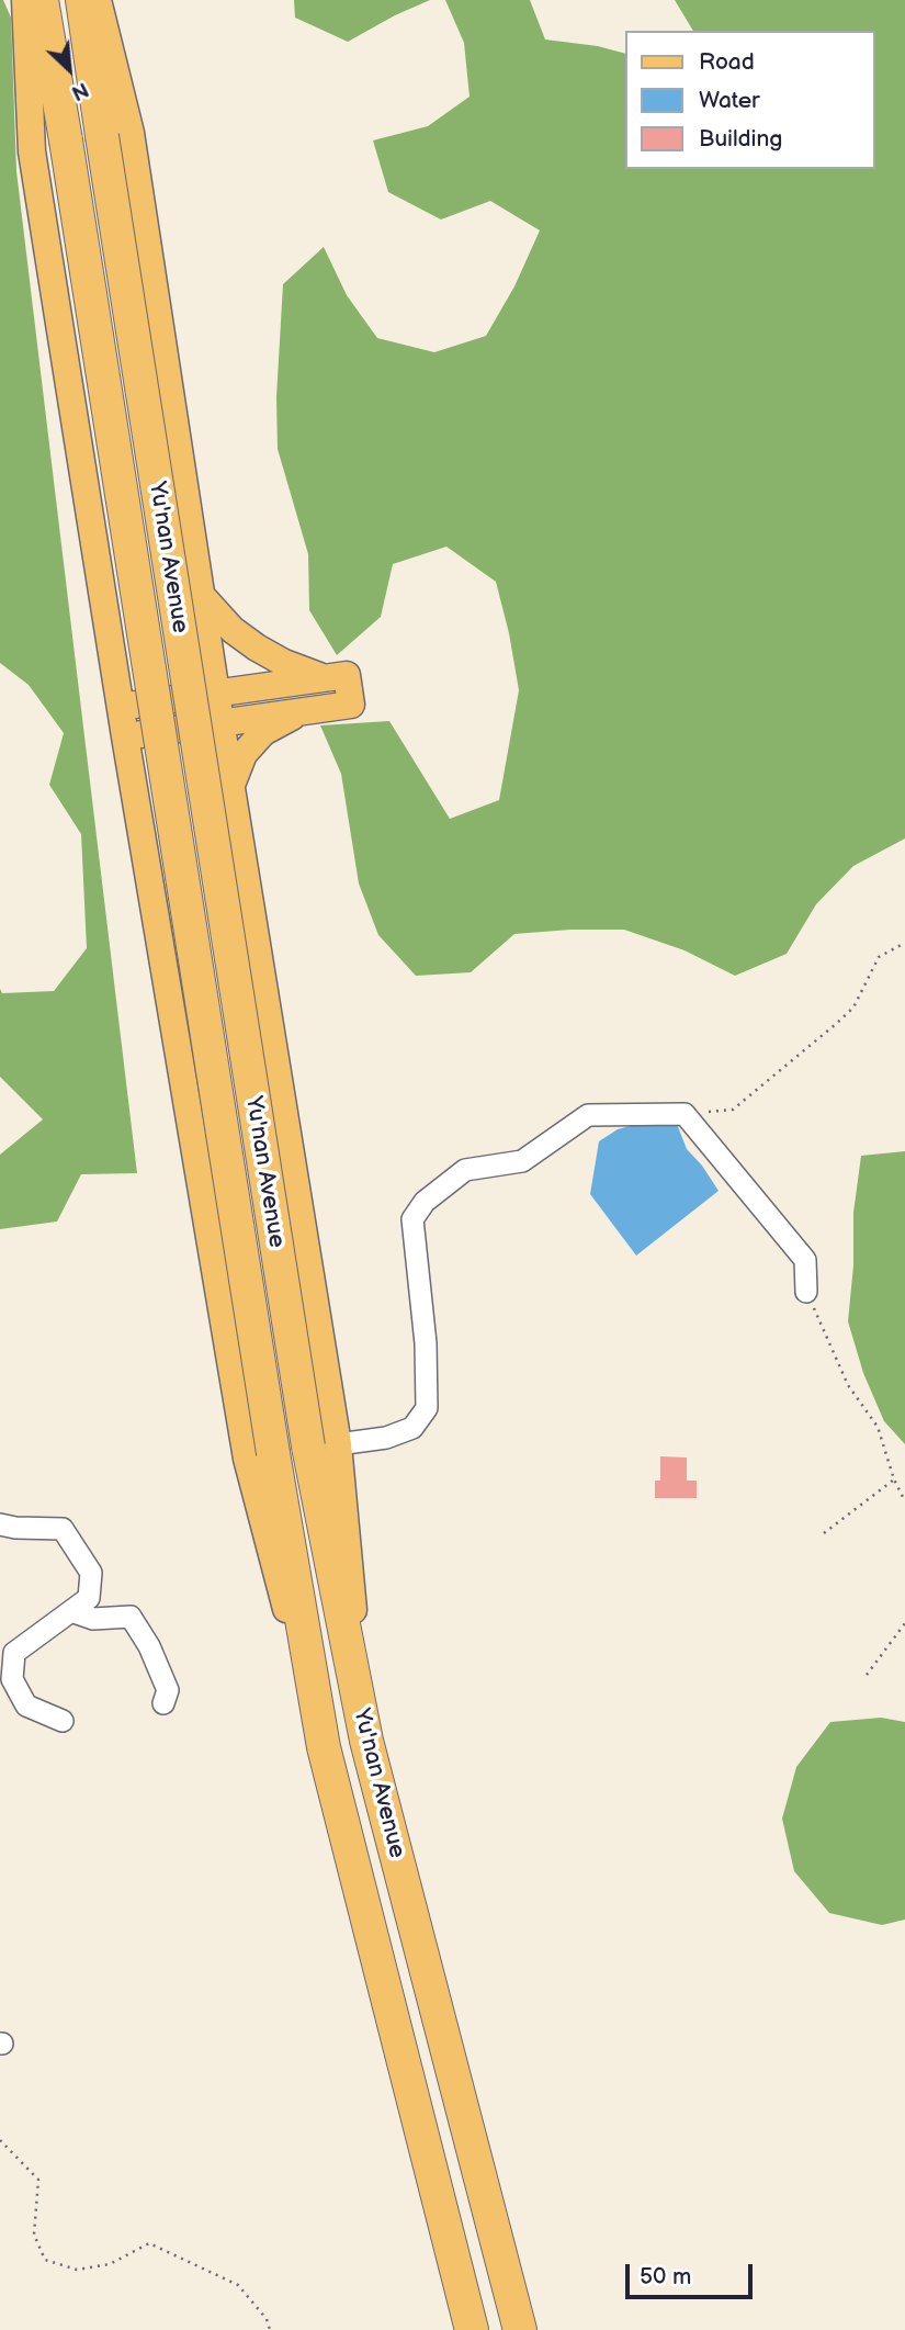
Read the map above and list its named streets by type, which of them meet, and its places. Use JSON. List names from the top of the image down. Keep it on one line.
{"streets":{"highway":["Yu'nan Avenue"]},"legend":["Road","Water","Building"],"scale_bar":"50 m","north":"bottom right"}
